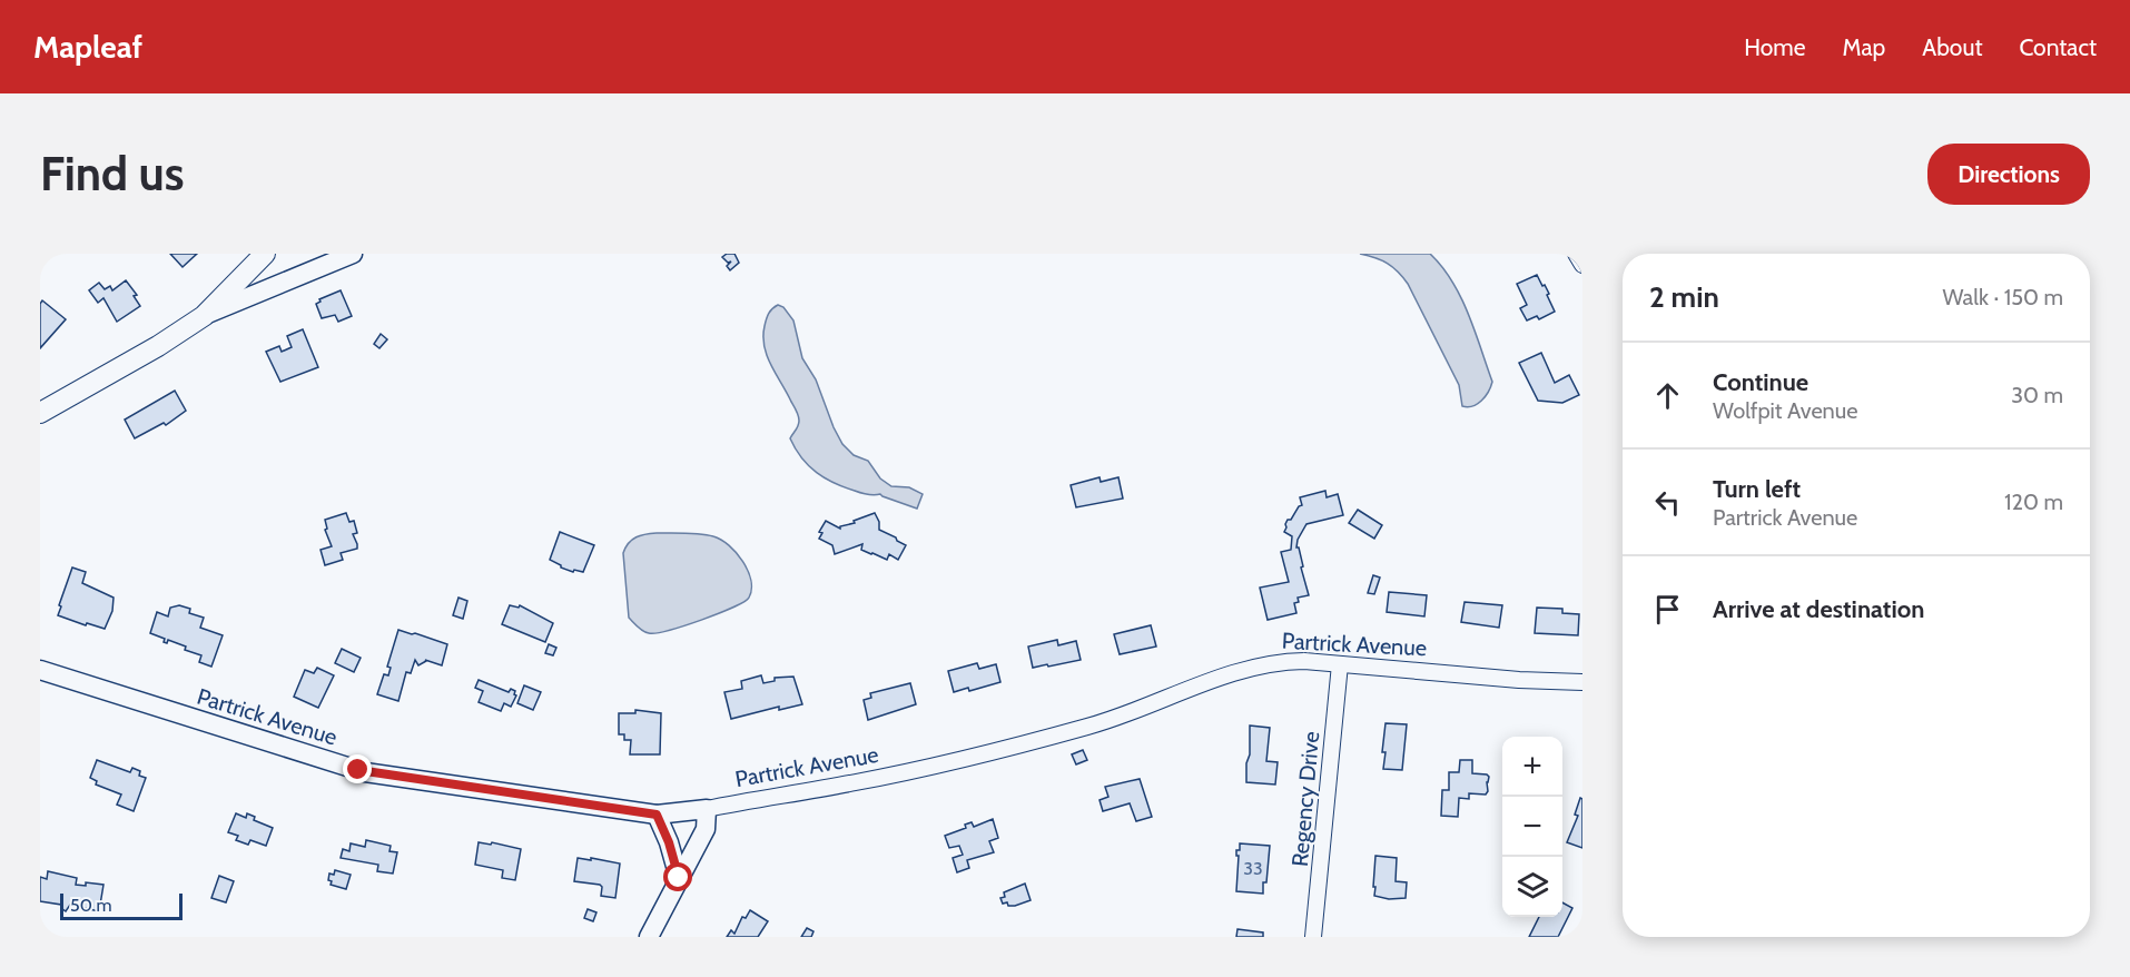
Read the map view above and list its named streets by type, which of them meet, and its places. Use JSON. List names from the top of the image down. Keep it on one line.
{"streets":{"street":["Partrick Avenue","Regency Drive"]},"crossings":[["Partrick Avenue","Regency Drive"]],"house_numbers":["33"],"scale_bar":"50 m","page":{"header":"Mapleaf","nav":["Home","Map","About","Contact"],"buttons":"Directions","title":"Find us","heading":["2 min","Walk · 150 m"],"list":[["Continue","Wolfpit Avenue","30 m"],["Turn left","Partrick Avenue","120 m"],"Arrive at destination"],"map_buttons":["+","−"],"scale":"50 m"}}
